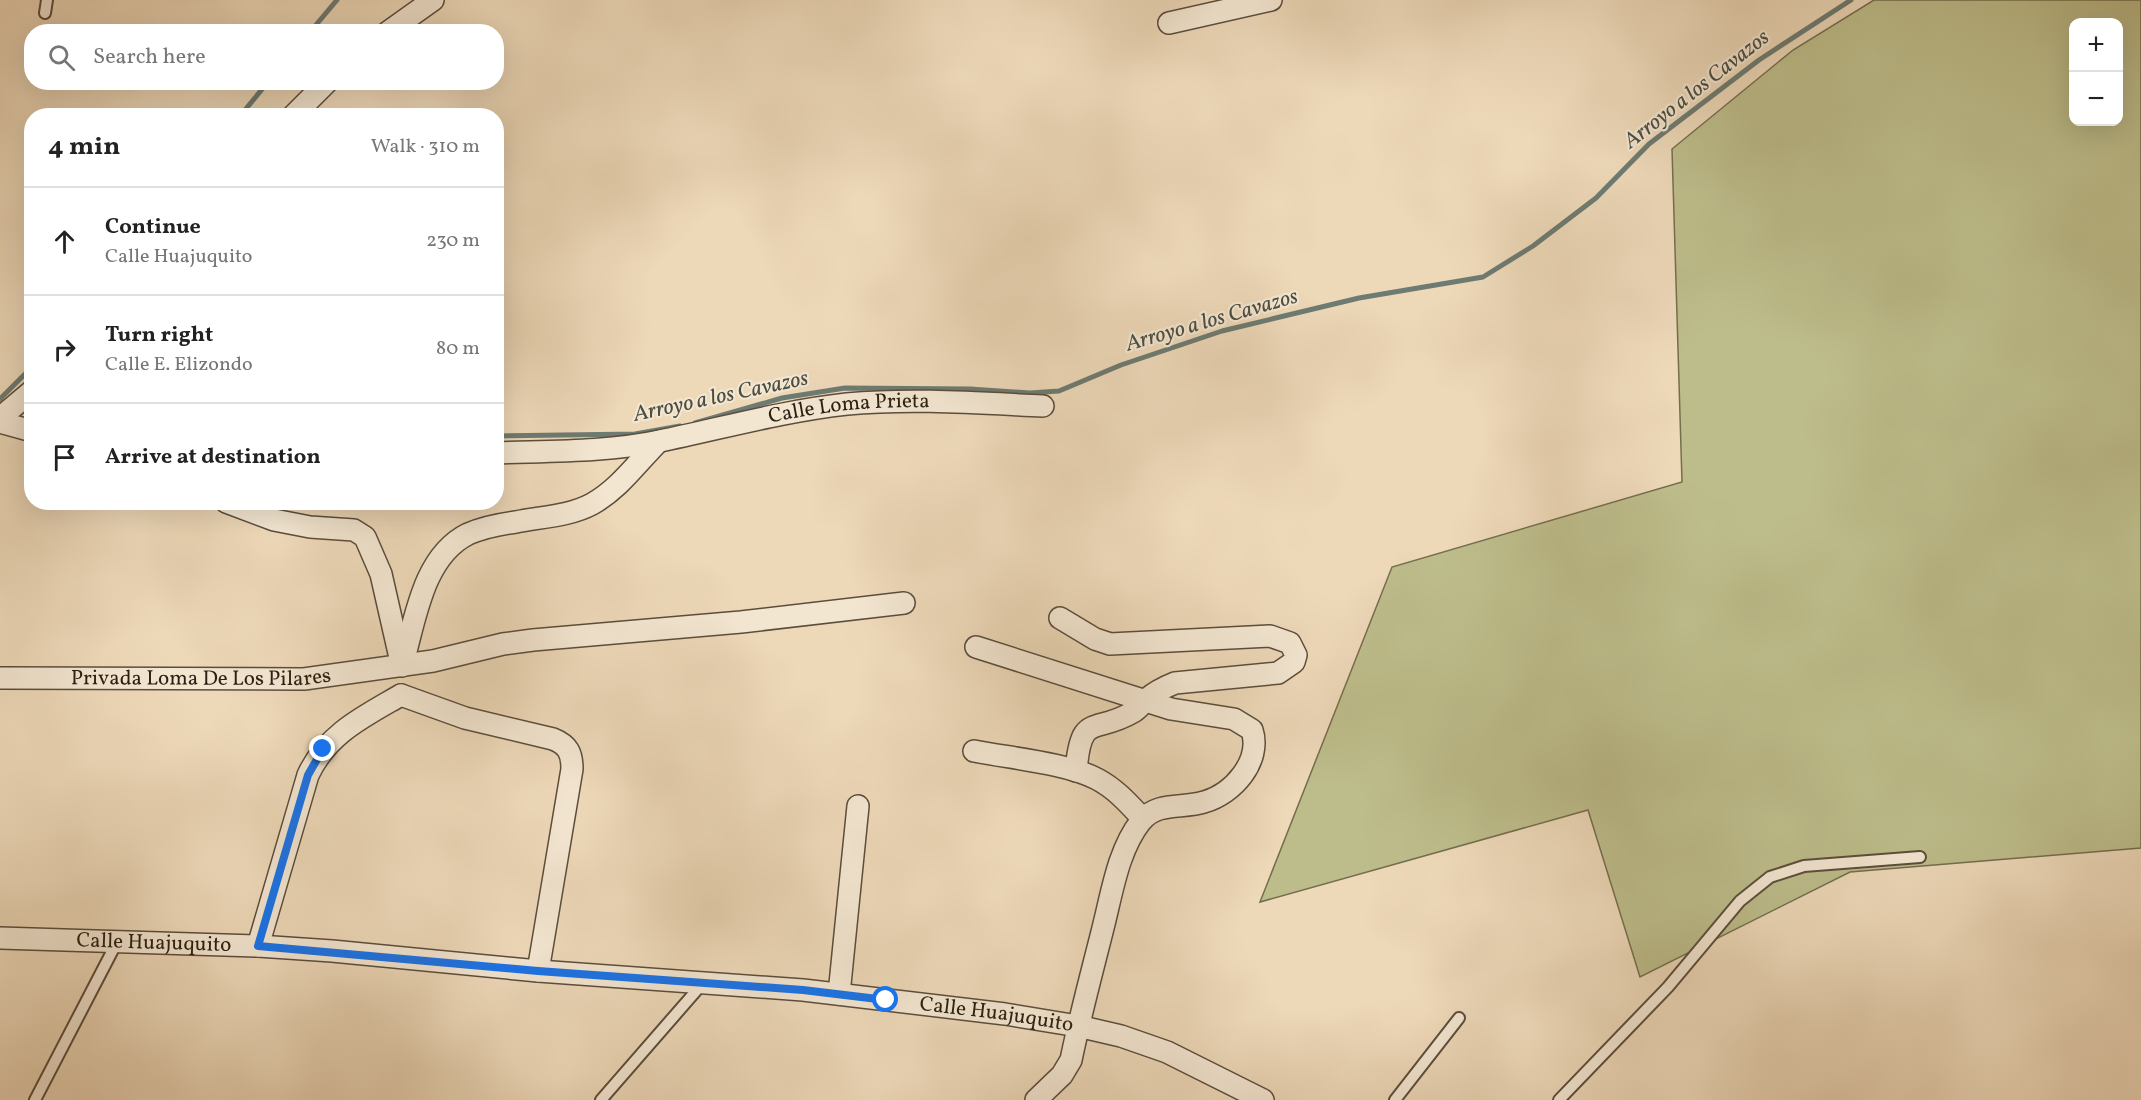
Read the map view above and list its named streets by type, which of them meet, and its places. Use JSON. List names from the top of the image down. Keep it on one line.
{"streets":{"street":["Calle Loma Prieta","Privada Loma De Los Pilares","Calle Huajuquito"]},"water":["Arroyo a los Cavazos"],"page":{"map_buttons":["+","−"],"search":"Search here","heading":["4 min","Walk · 310 m"],"list":[["Continue","Calle Huajuquito","230 m"],["Turn right","Calle E. Elizondo","80 m"],"Arrive at destination"]}}
